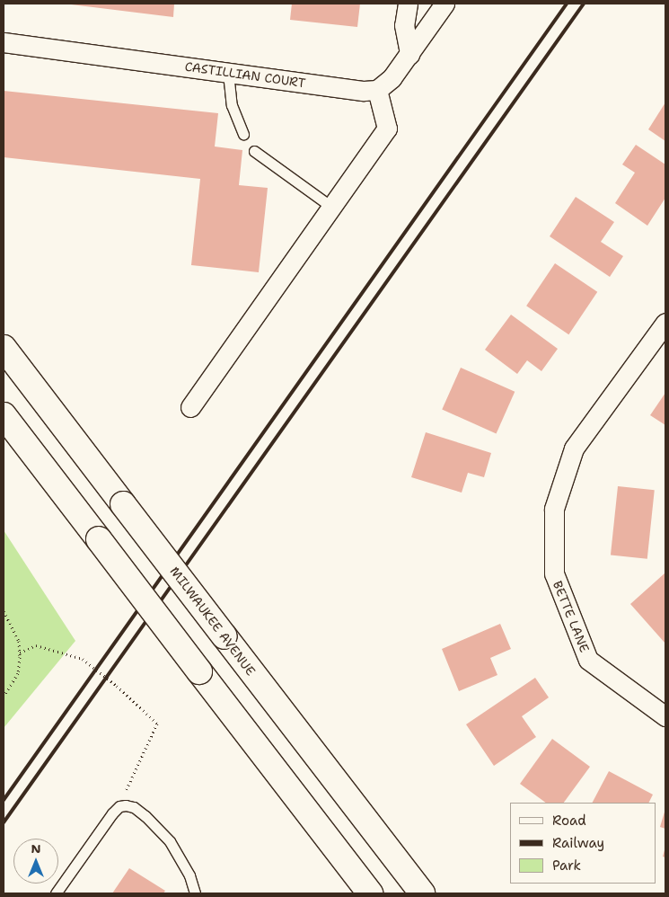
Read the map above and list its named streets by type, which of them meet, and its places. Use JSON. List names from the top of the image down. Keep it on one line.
{"streets":{"main road":["MILWAUKEE AVENUE"],"street":["CASTILLIAN COURT","BETTE LANE"]},"legend":["Road","Railway","Park"],"north":"top"}
